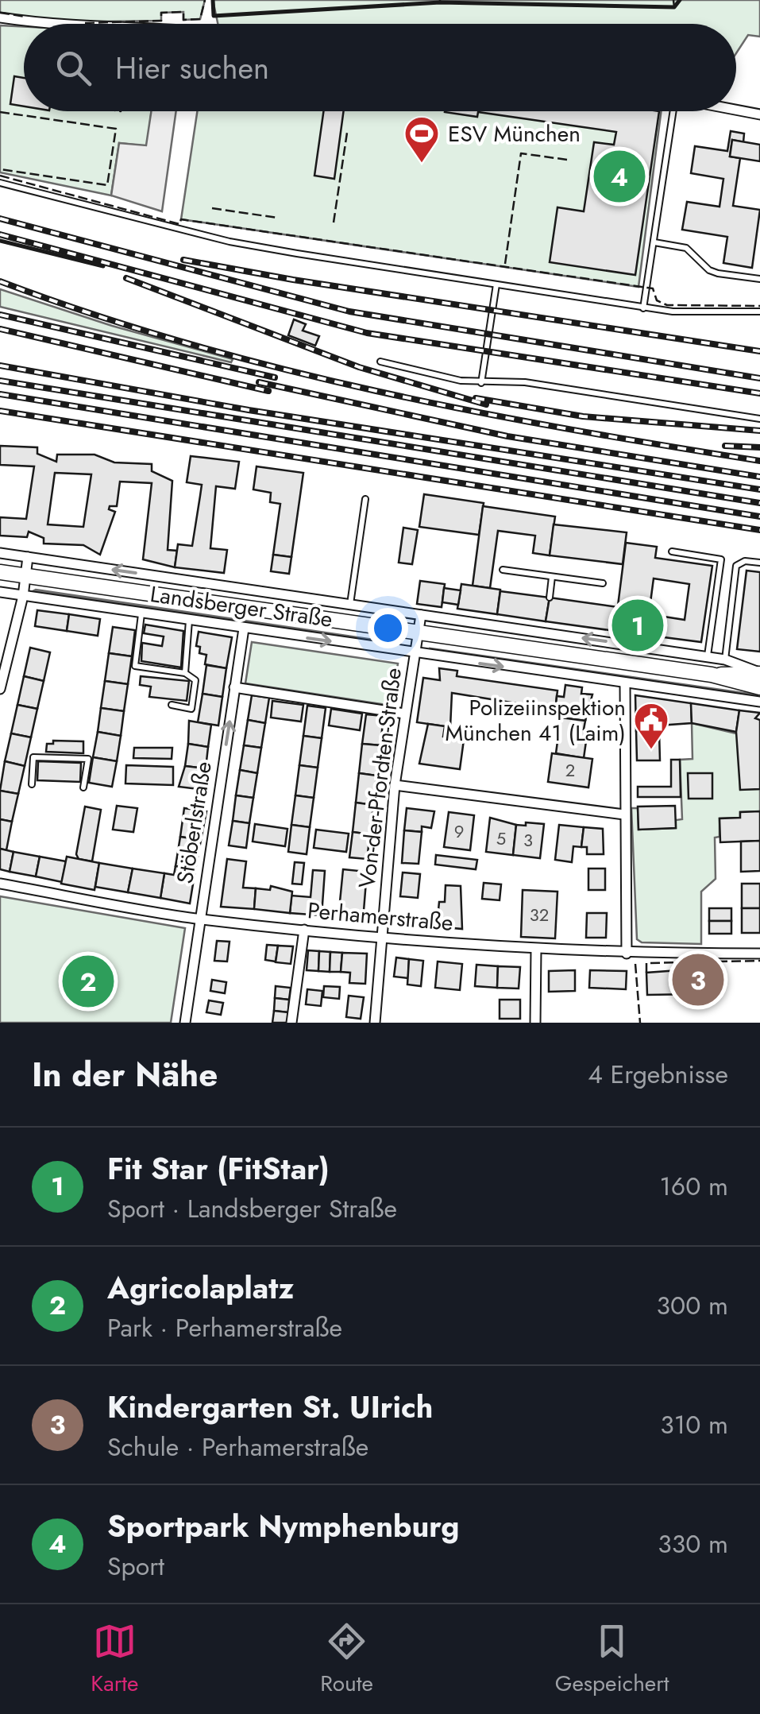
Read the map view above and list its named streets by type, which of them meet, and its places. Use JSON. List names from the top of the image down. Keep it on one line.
{"streets":{"main road":["Landsberger Straße"],"street":["Von-der-Pfordten-Straße","Stöberlstraße","Perhamerstraße"]},"crossings":[["Landsberger Straße","Von-der-Pfordten-Straße"],["Landsberger Straße","Stöberlstraße"],["Von-der-Pfordten-Straße","Perhamerstraße"],["Stöberlstraße","Perhamerstraße"]],"one_way":["Stöberlstraße"],"places":{"sports":["ESV München"],"public building":["Polizeiinspektion München 41 (Laim)"]},"house_numbers":["2","9","5","3","32"],"page":{"search":"Hier suchen","pins":["4","1","3","2"],"heading":["In der Nähe","4 Ergebnisse"],"list":[{"mark":"1","name":"Fit Star (FitStar)","note":"Sport · Landsberger Straße","value":"160 m"},{"mark":"2","name":"Agricolaplatz","note":"Park · Perhamerstraße","value":"300 m"},{"mark":"3","name":"Kindergarten St. UIrich","note":"Schule · Perhamerstraße","value":"310 m"},{"mark":"4","name":"Sportpark Nymphenburg","note":"Sport","value":"330 m"}],"nav":["Karte","Route","Gespeichert"]}}
